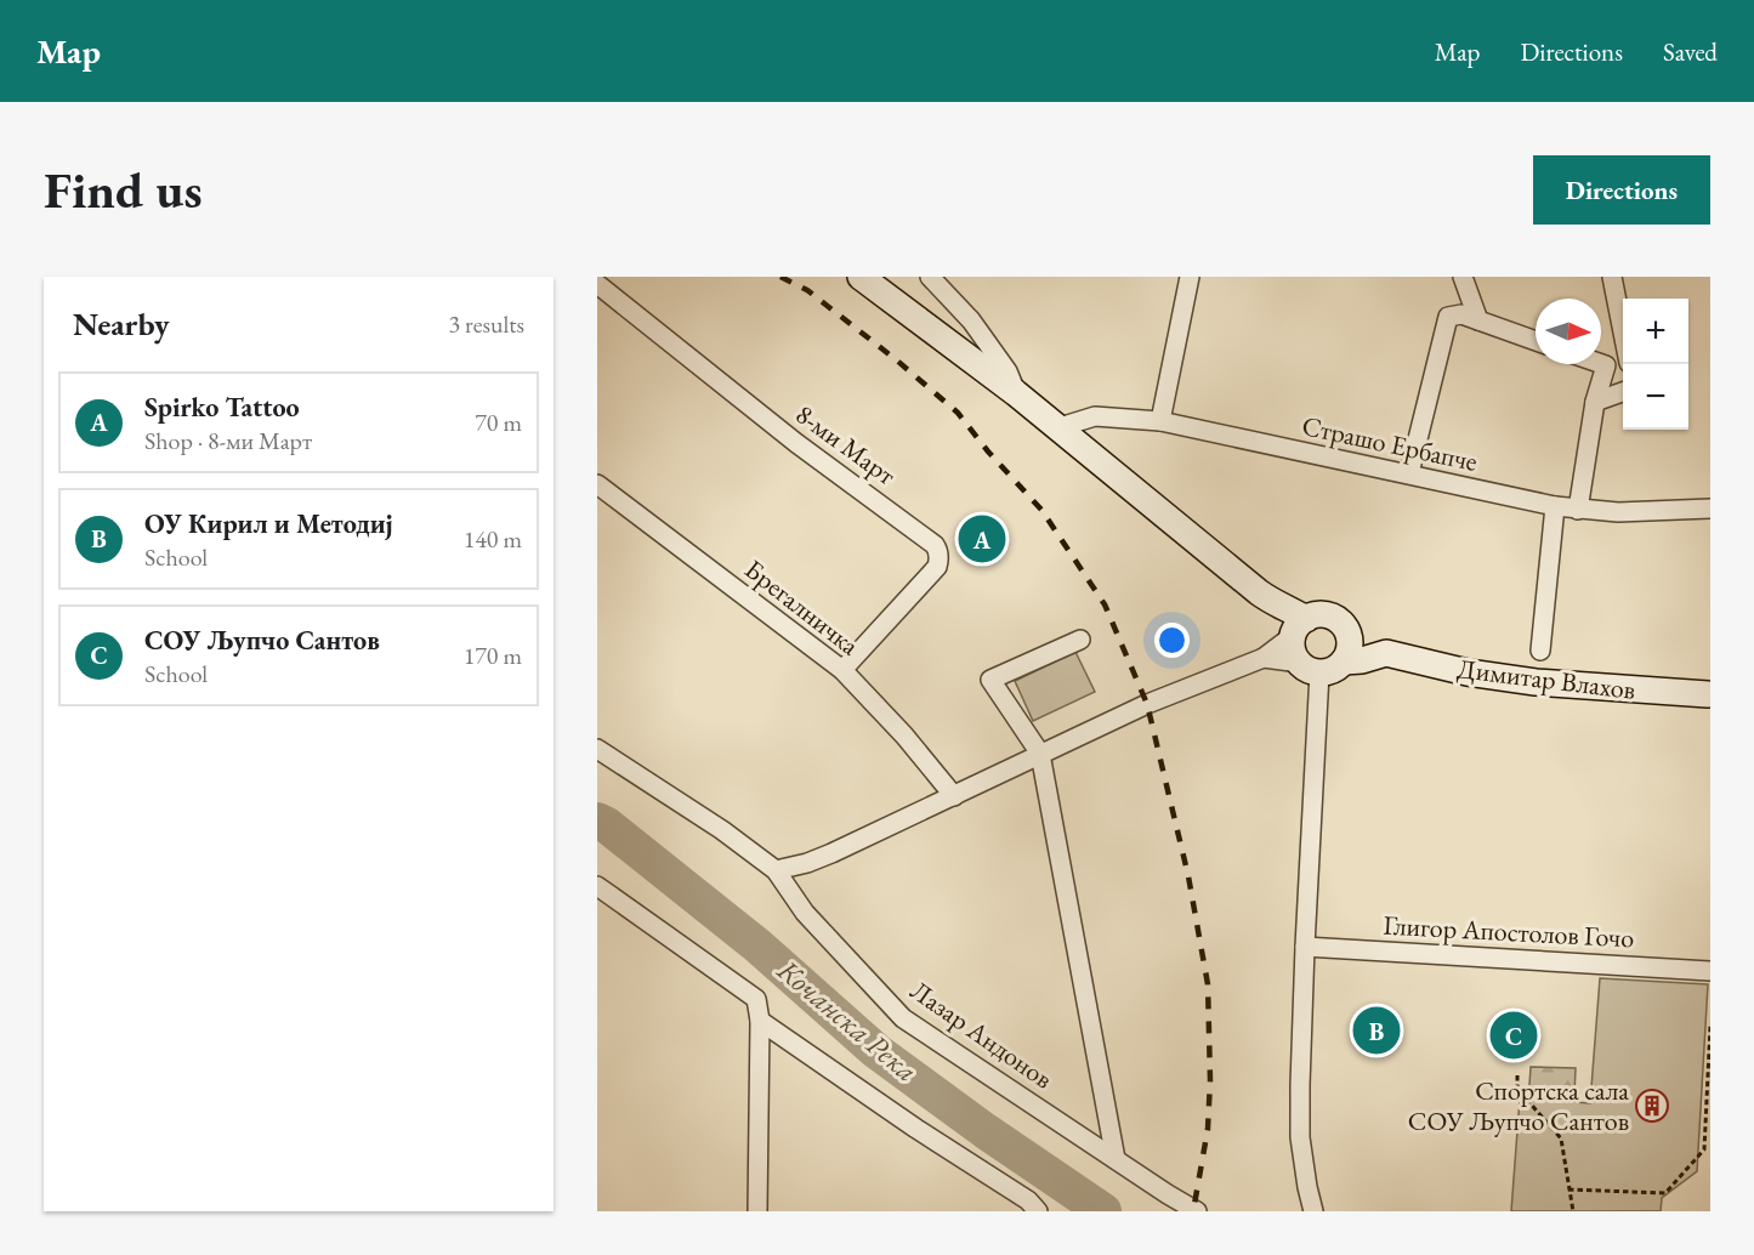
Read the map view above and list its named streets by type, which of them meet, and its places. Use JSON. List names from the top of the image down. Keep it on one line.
{"streets":{"street":["Страшо Ербапче","8-ми Март","Брегалничка","Димитар Влахов","Глигор Апостолов Гочо","Лазар Андонов"]},"crossings":[["8-ми Март","Брегалничка"]],"water":["Кочанска Река"],"places":{"building":["Спортска сала СОУ Љупчо Сантов"]},"north":"right","page":{"header":"Map","nav":["Map","Directions","Saved"],"buttons":"Directions","title":"Find us","heading":["Nearby","3 results"],"map_buttons":["+","−"],"list":[{"mark":"A","name":"Spirko Tattoo","note":"Shop · 8-ми Март","value":"70 m"},{"mark":"B","name":"ОУ Кирил и Методиј","note":"School","value":"140 m"},{"mark":"C","name":"СОУ Љупчо Сантов","note":"School","value":"170 m"}],"pins":["A","B","C"]}}
